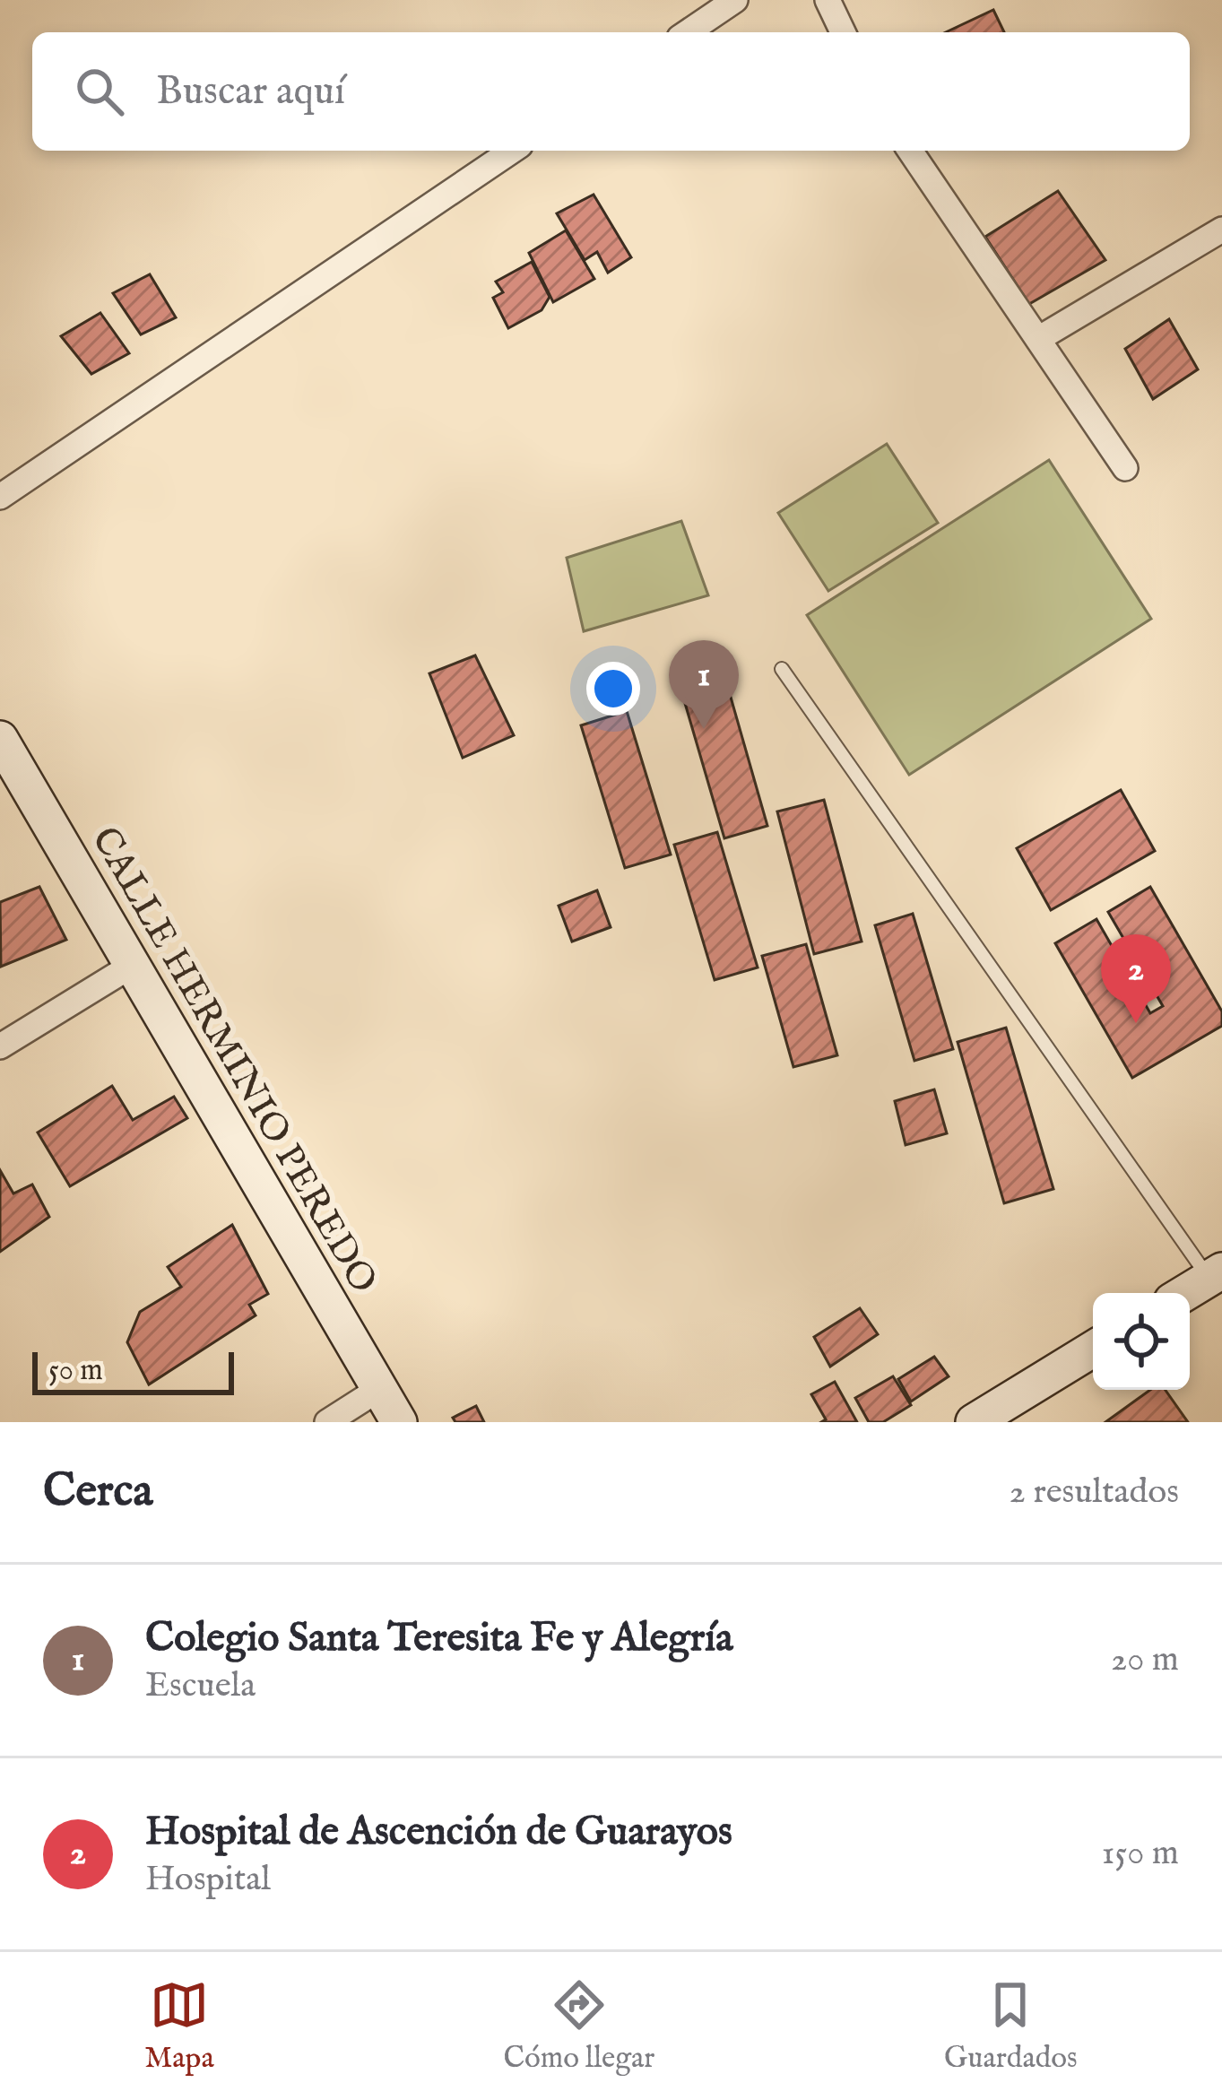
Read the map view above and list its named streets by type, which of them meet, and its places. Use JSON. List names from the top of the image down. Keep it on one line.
{"streets":{"main road":["CALLE HERMINIO PEREDO"]},"scale_bar":"50 m","page":{"search":"Buscar aquí","pins":["1","2"],"scale":"50 m","heading":["Cerca","2 resultados"],"list":[{"mark":"1","name":"Colegio Santa Teresita Fe y Alegría","note":"Escuela","value":"20 m"},{"mark":"2","name":"Hospital de Ascención de Guarayos","note":"Hospital","value":"150 m"}],"nav":["Mapa","Cómo llegar","Guardados"]}}
